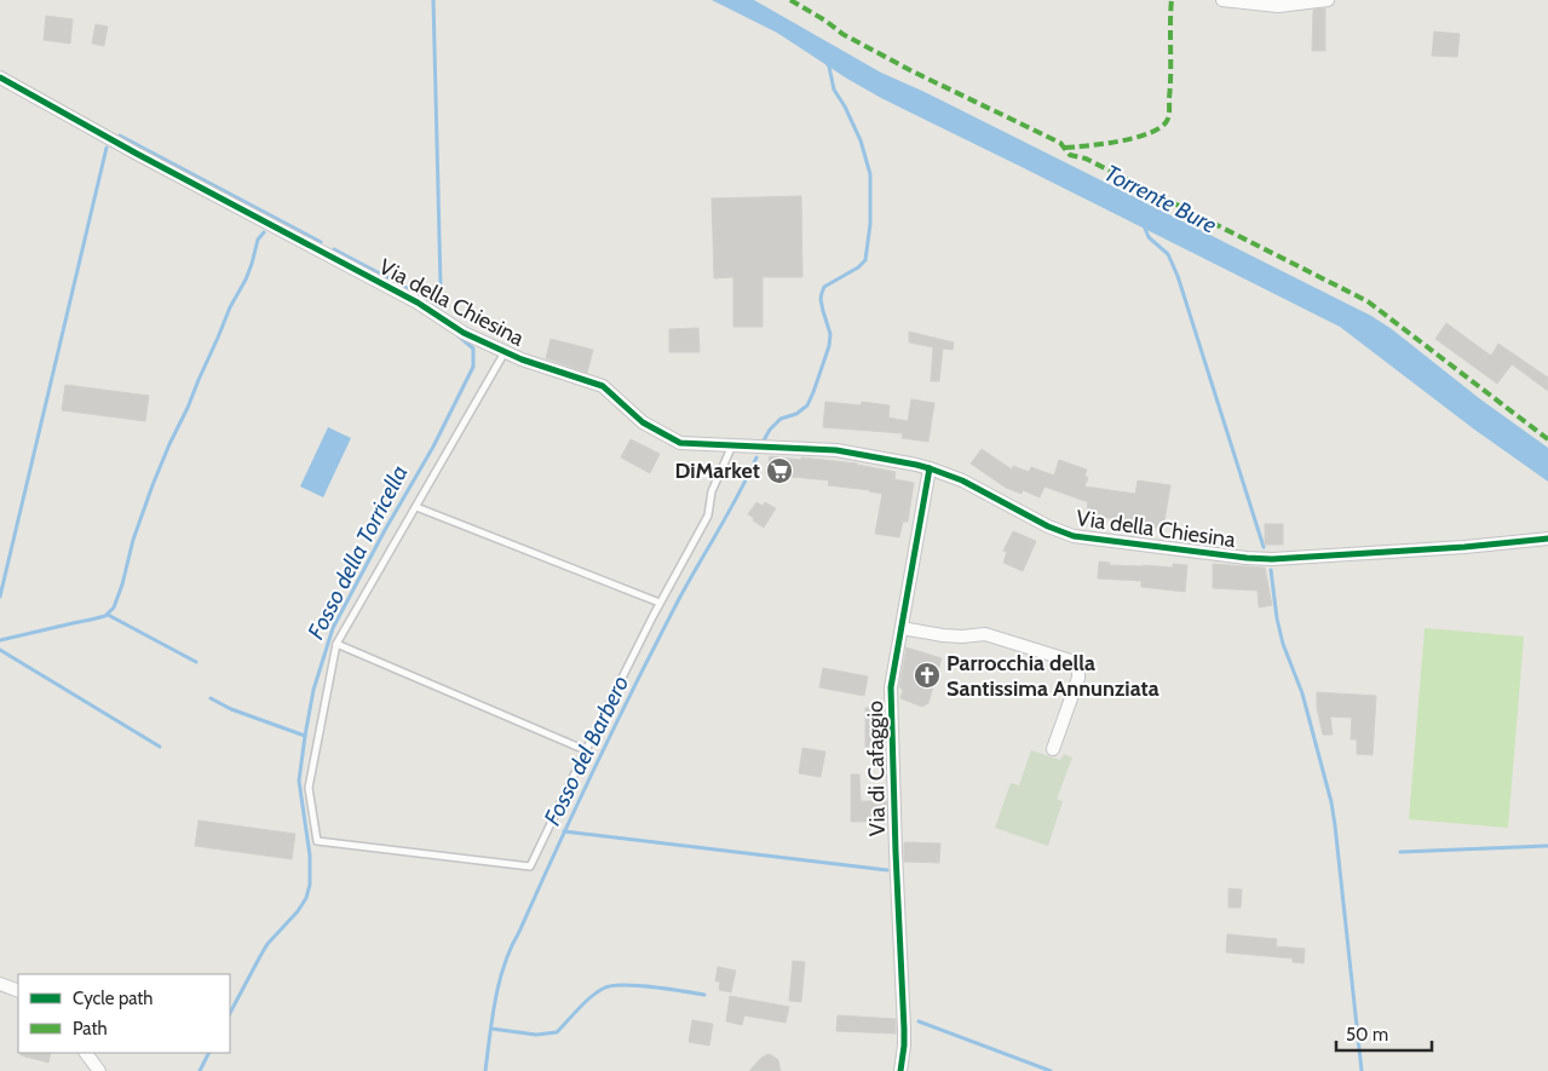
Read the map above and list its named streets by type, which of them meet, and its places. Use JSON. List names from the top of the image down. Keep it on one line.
{"streets":{"street":["Via della Chiesina","Via di Cafaggio"]},"crossings":[["Via della Chiesina","Via di Cafaggio"]],"water":["Torrente Bure","Fosso della Torricella","Fosso del Barbero"],"places":{"supermarket":["DiMarket"],"church":["Parrocchia della Santissima Annunziata"]},"legend":["Cycle path","Path"],"scale_bar":"50 m"}
